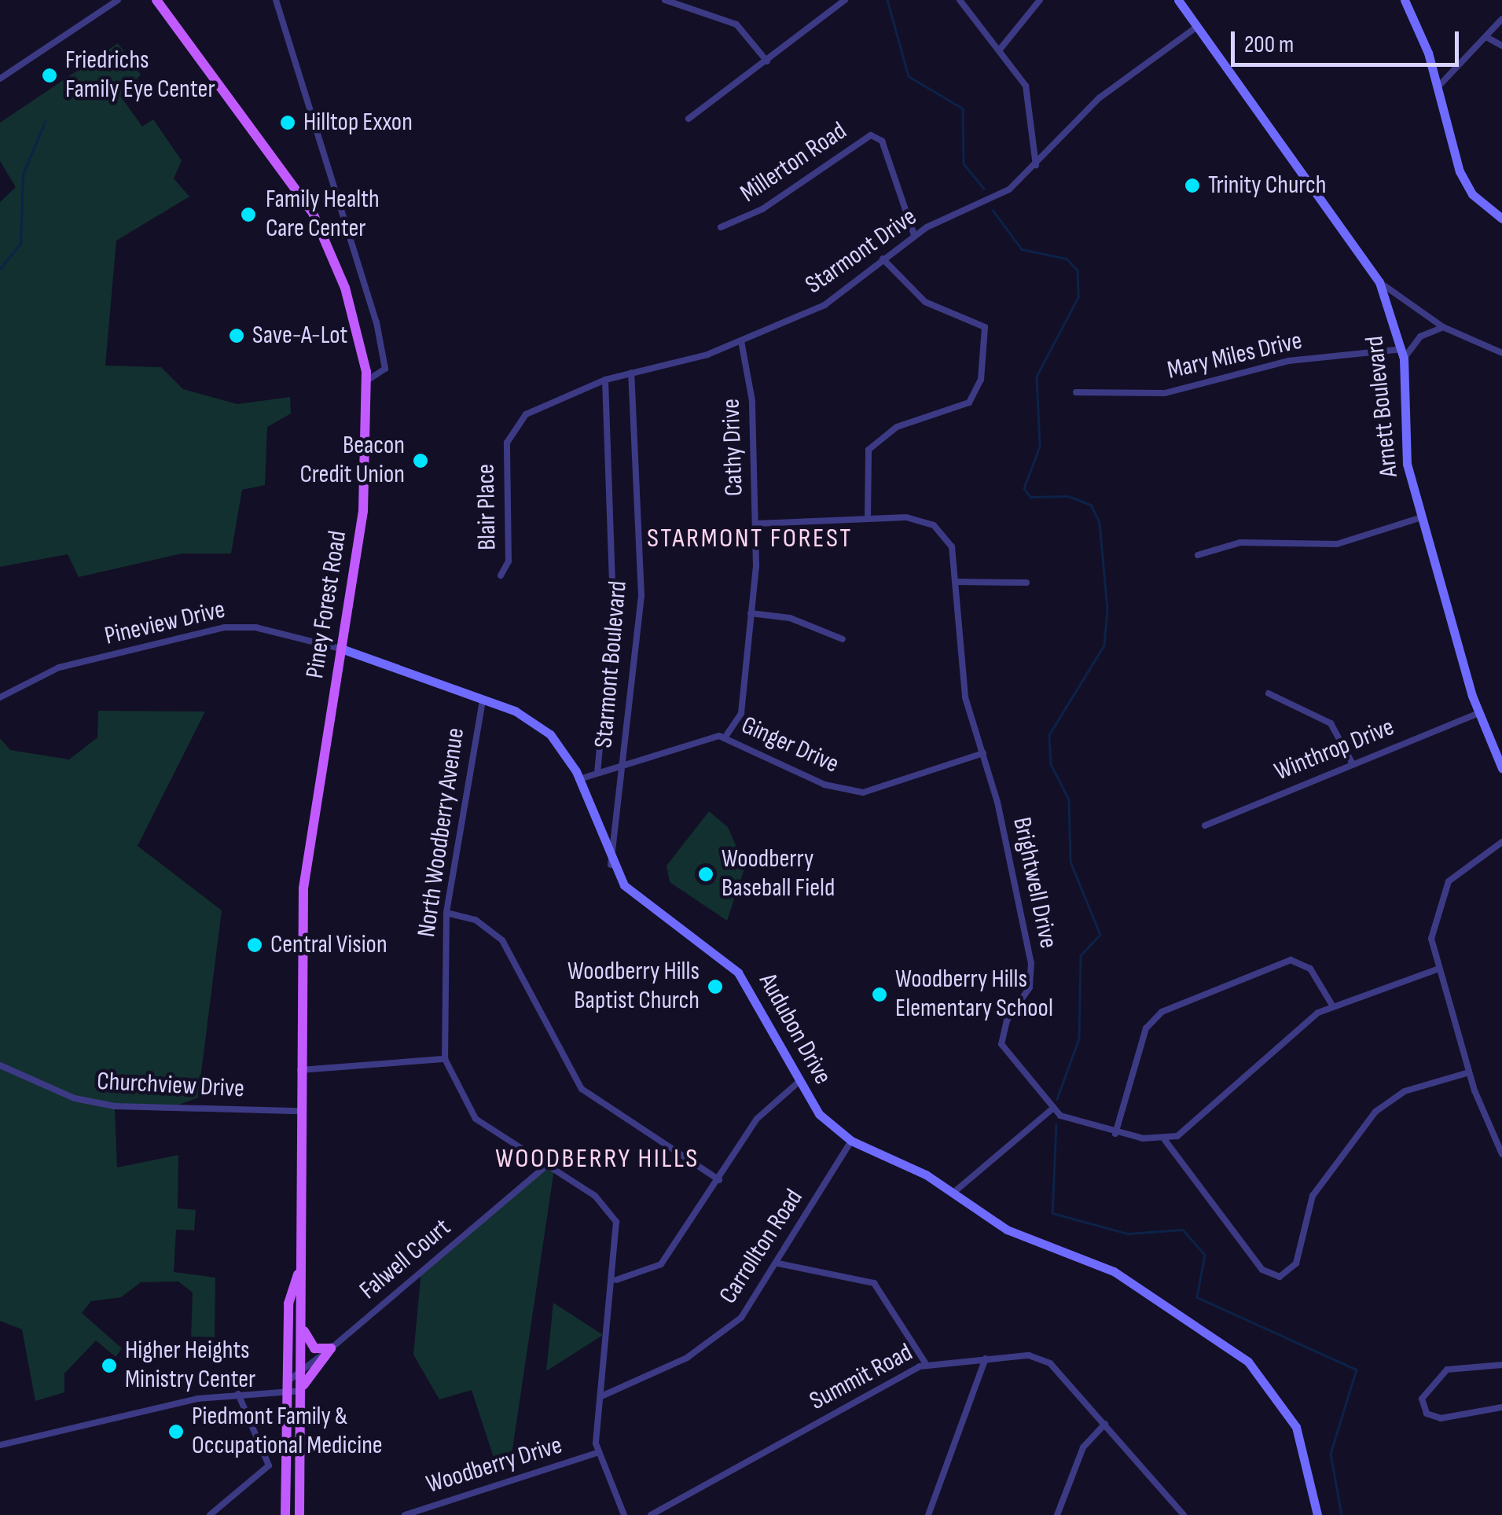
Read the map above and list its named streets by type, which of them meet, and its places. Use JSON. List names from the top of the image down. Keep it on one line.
{"streets":{"main road":["Piney Forest Road"],"street":["Millerton Road","Starmont Drive","Mary Miles Drive","Arnett Boulevard","Cathy Drive","Blair Place","Pineview Drive","Starmont Boulevard","Ginger Drive","Winthrop Drive","North Woodberry Avenue","Brightwell Drive","Audubon Drive","Churchview Drive","Carrollton Road","Falwell Court","Summit Road","Woodberry Drive"]},"crossings":[["Millerton Road","Starmont Drive"],["Starmont Drive","Arnett Boulevard"],["Starmont Drive","Cathy Drive"],["Starmont Drive","Blair Place"],["Starmont Drive","Starmont Boulevard"],["Mary Miles Drive","Arnett Boulevard"],["Arnett Boulevard","Winthrop Drive"],["Cathy Drive","Ginger Drive"],["Cathy Drive","Brightwell Drive"],["Blair Place","Starmont Boulevard"],["Piney Forest Road","Pineview Drive"],["Piney Forest Road","Audubon Drive"],["Piney Forest Road","Churchview Drive"],["Piney Forest Road","Falwell Court"],["Pineview Drive","Audubon Drive"],["Starmont Boulevard","Ginger Drive"],["Starmont Boulevard","Audubon Drive"],["Ginger Drive","Brightwell Drive"],["Ginger Drive","Audubon Drive"],["North Woodberry Avenue","Audubon Drive"],["North Woodberry Avenue","Carrollton Road"],["North Woodberry Avenue","Falwell Court"],["North Woodberry Avenue","Woodberry Drive"],["Audubon Drive","Carrollton Road"]],"districts":["STARMONT FOREST","WOODBERRY HILLS"],"places":["Friedrichs Family Eye Center","Hilltop Exxon","Trinity Church","Family Health Care Center","Save-A-Lot","Beacon Credit Union","Woodberry Baseball Field","Central Vision","Woodberry Hills Baptist Church","Woodberry Hills Elementary School","Higher Heights Ministry Center","Piedmont Family & Occupational Medicine"],"scale_bar":"200 m"}
